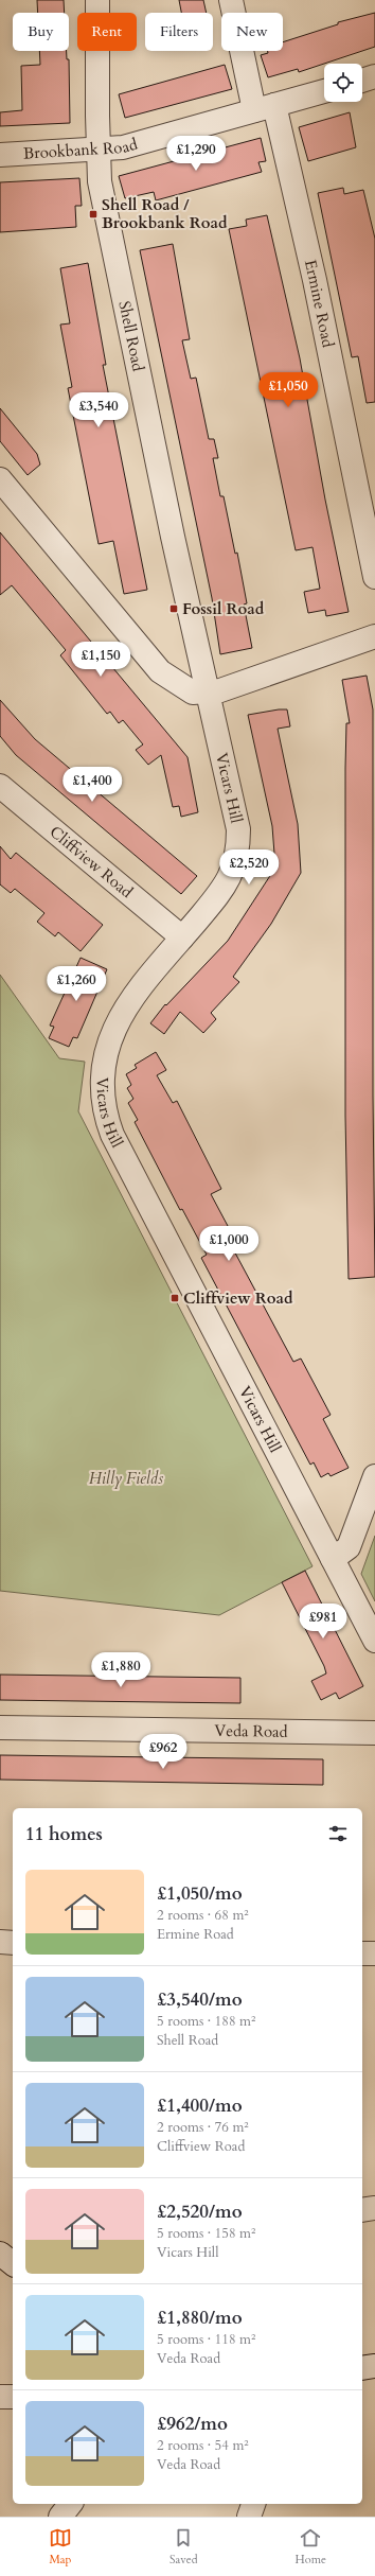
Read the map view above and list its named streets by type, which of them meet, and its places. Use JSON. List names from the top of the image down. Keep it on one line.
{"streets":{"street":["Brookbank Road","Ermine Road","Shell Road","Vicars Hill","Cliffview Road","Veda Road"]},"crossings":[["Brookbank Road","Ermine Road"],["Brookbank Road","Shell Road"],["Shell Road","Vicars Hill"],["Vicars Hill","Cliffview Road"]],"parks":["Hilly Fields"],"places":{"transit":["Shell Road / Brookbank Road","Fossil Road","Cliffview Road"]},"page":{"chip":["Buy","Rent","Filters","New"],"price":["£1,290","£1,050","£3,540","£1,150","£1,400","£2,520","£1,260","£1,000","£981","£1,880","£962"],"heading":"11 homes","list":[{"name":"£1,050/mo","note":"2 rooms · 68 m² · Ermine Road"},{"name":"£3,540/mo","note":"5 rooms · 188 m² · Shell Road"},{"name":"£1,400/mo","note":"2 rooms · 76 m² · Cliffview Road"},{"name":"£2,520/mo","note":"5 rooms · 158 m² · Vicars Hill"},{"name":"£1,880/mo","note":"5 rooms · 118 m² · Veda Road"},{"name":"£962/mo","note":"2 rooms · 54 m² · Veda Road"}],"tabs":["Map","Saved","Home"]}}
